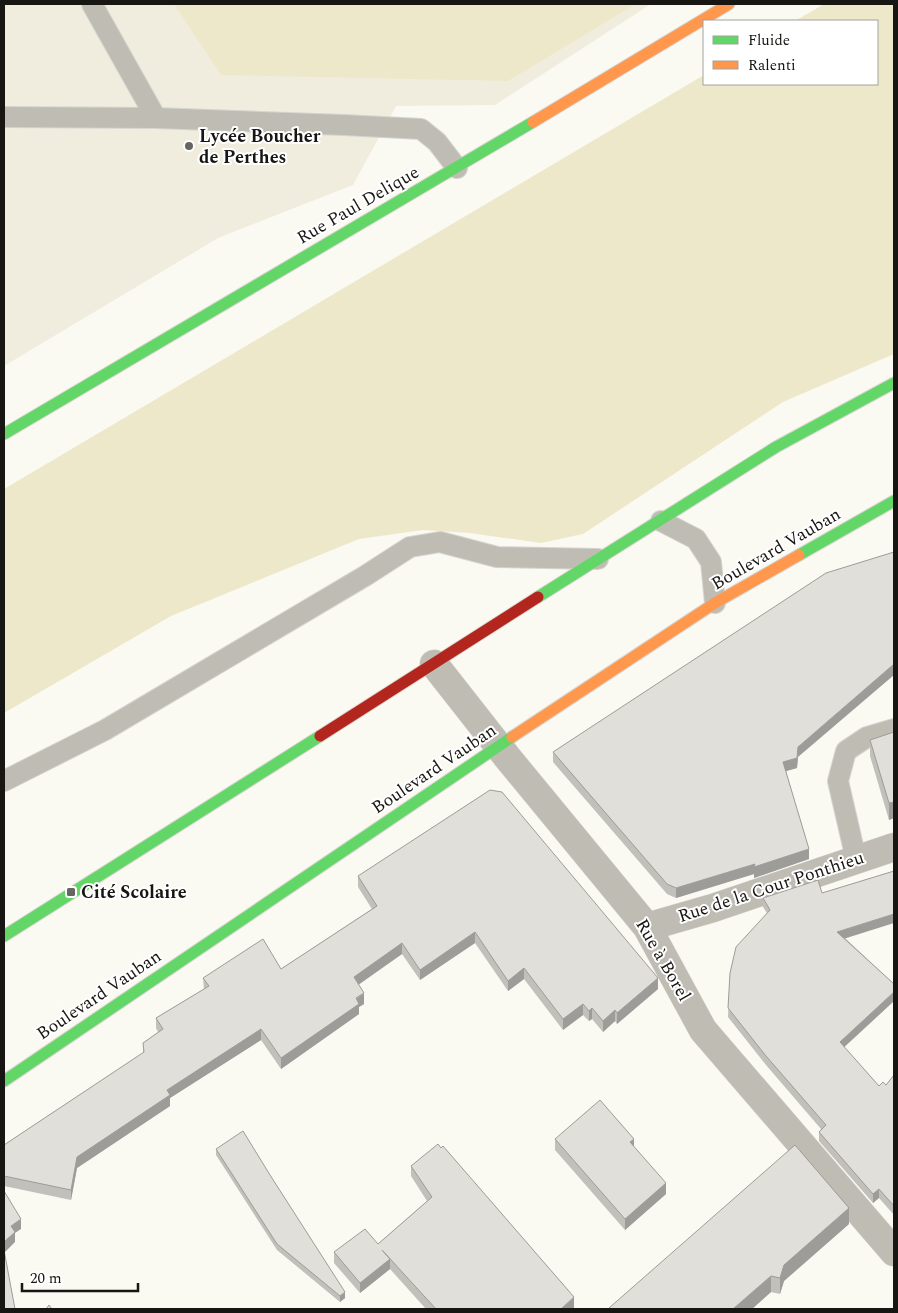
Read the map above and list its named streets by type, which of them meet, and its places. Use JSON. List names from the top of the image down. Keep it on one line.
{"streets":{"main road":["Rue Paul Delique","Boulevard Vauban"],"street":["Rue de la Cour Ponthieu","Rue à Borel"]},"crossings":[["Boulevard Vauban","Rue à Borel"],["Rue de la Cour Ponthieu","Rue à Borel"]],"places":{"other":["Lycée Boucher de Perthes"],"transit":["Cité Scolaire"]},"legend":["Fluide","Ralenti"],"scale_bar":"20 m"}
